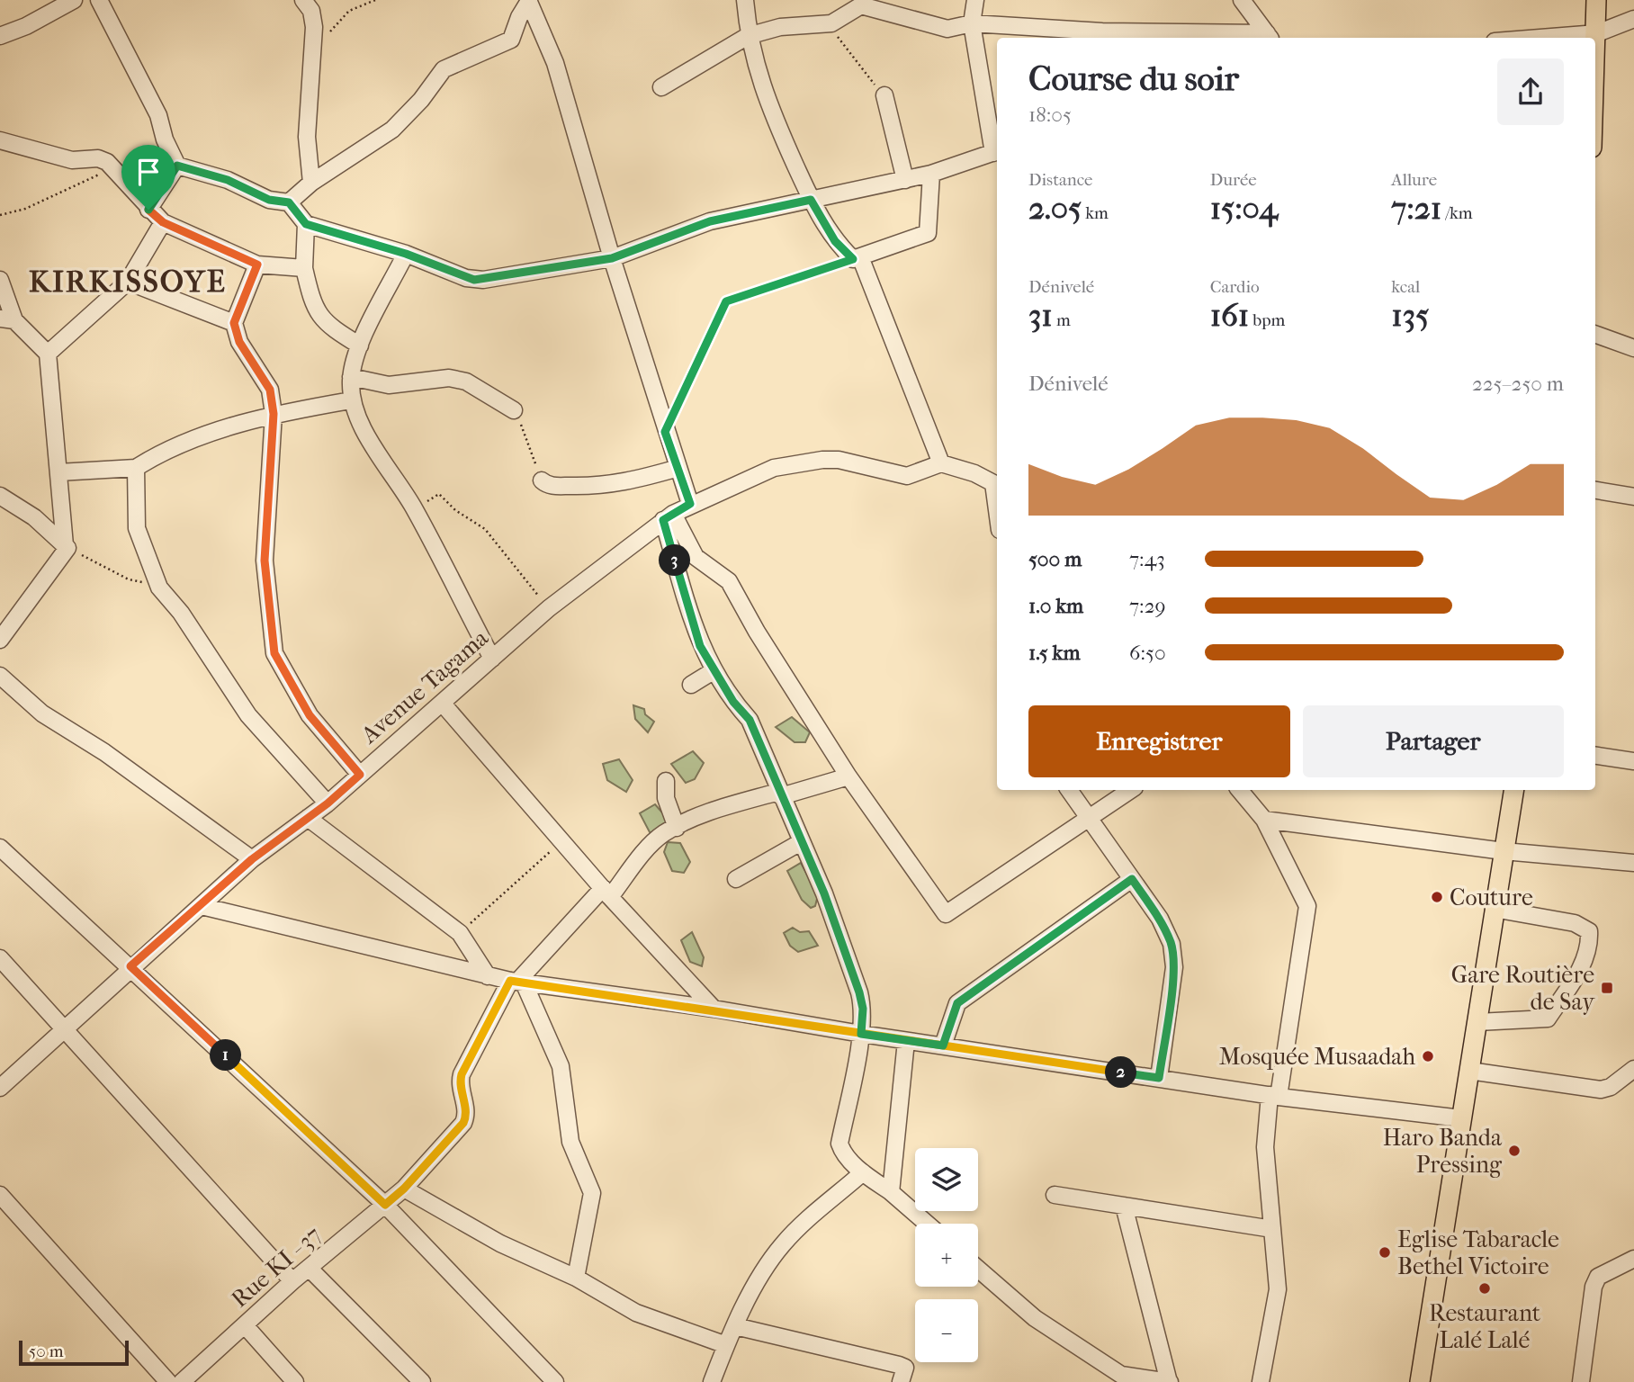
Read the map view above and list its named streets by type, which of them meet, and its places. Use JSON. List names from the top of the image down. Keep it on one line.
{"streets":{"street":["Avenue Tagama","Rue KI - 37"]},"districts":["KIRKISSOYE"],"places":{"other":["Couture","Mosquée Musaadah","Haro Banda Pressing","Eglise Tabaracle Bethel Victoire","Restaurant Lalé Lalé"],"transit":["Gare Routière de Say"]},"scale_bar":"50 m","page":{"heading":["Course du soir","18:05"],"stats":[["Distance","2.05 km"],["Durée","15:04"],["Allure","7:21 /km"],["Dénivelé","31 m"],["Cardio","161 bpm"],["kcal","135"]],"chart":["Dénivelé","225–250 m"],"list":[{"name":"500 m","note":"7:43"},{"name":"1.0 km","note":"7:29"},{"name":"1.5 km","note":"6:50"}],"pins":["3","1","2"],"buttons":["Enregistrer","Partager"],"map_buttons":["+","−"],"scale":"50 m"}}
